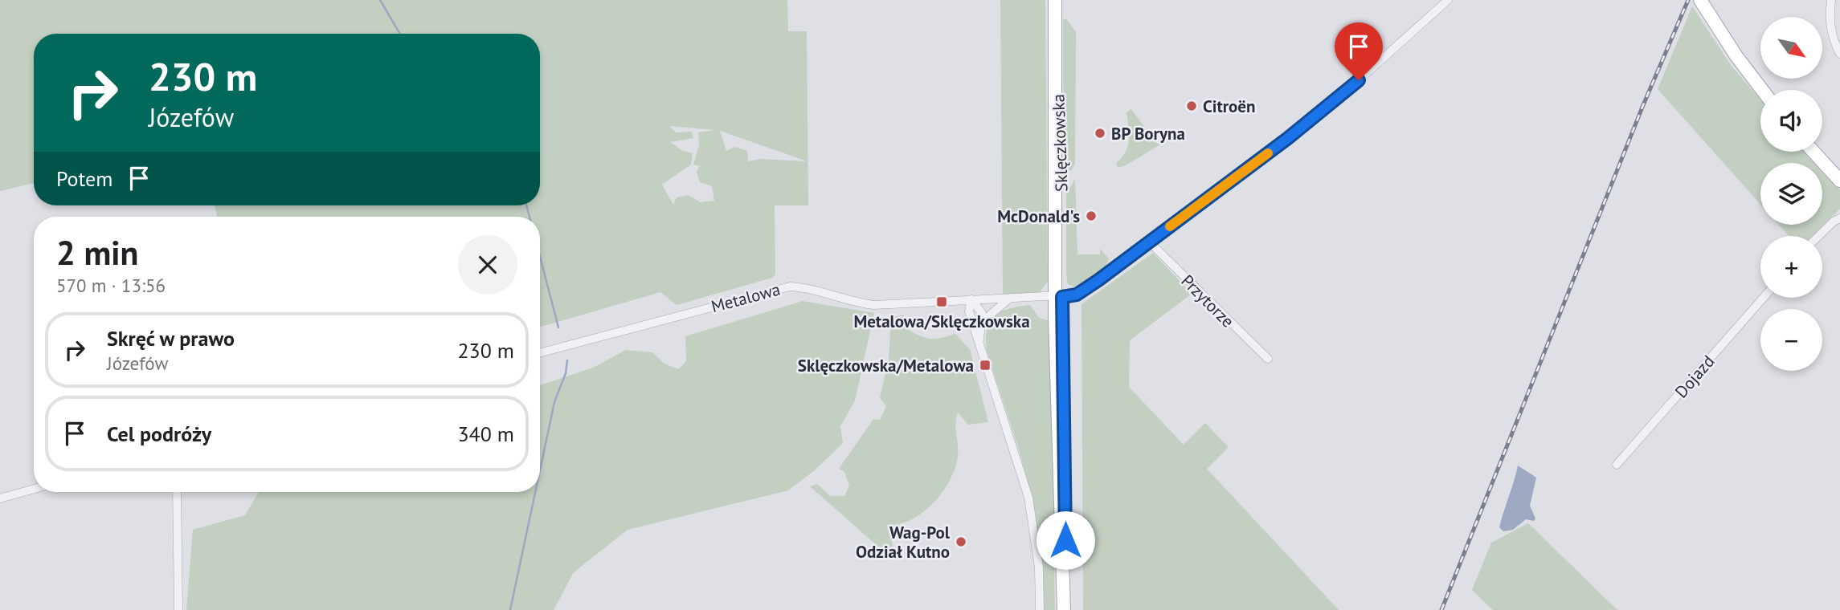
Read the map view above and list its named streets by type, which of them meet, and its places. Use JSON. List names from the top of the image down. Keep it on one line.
{"streets":{"main road":["Sklęczkowska"],"street":["Metalowa","Przytorze","Dojazd"]},"crossings":[["Sklęczkowska","Metalowa"]],"places":{"other":["Citroën","BP Boryna","McDonald's","Wag-Pol Odział Kutno"],"transit":["Metalowa/Sklęczkowska","Sklęczkowska/Metalowa"]},"north":"bottom right","page":{"map_buttons":["+","−"],"turn":["230 m","Józefów"],"then":"Potem","heading":["2 min","570 m · 13:56"],"list":[{"name":"Skręć w prawo","note":"Józefów","value":"230 m"},{"name":"Cel podróży","value":"340 m"}]}}
